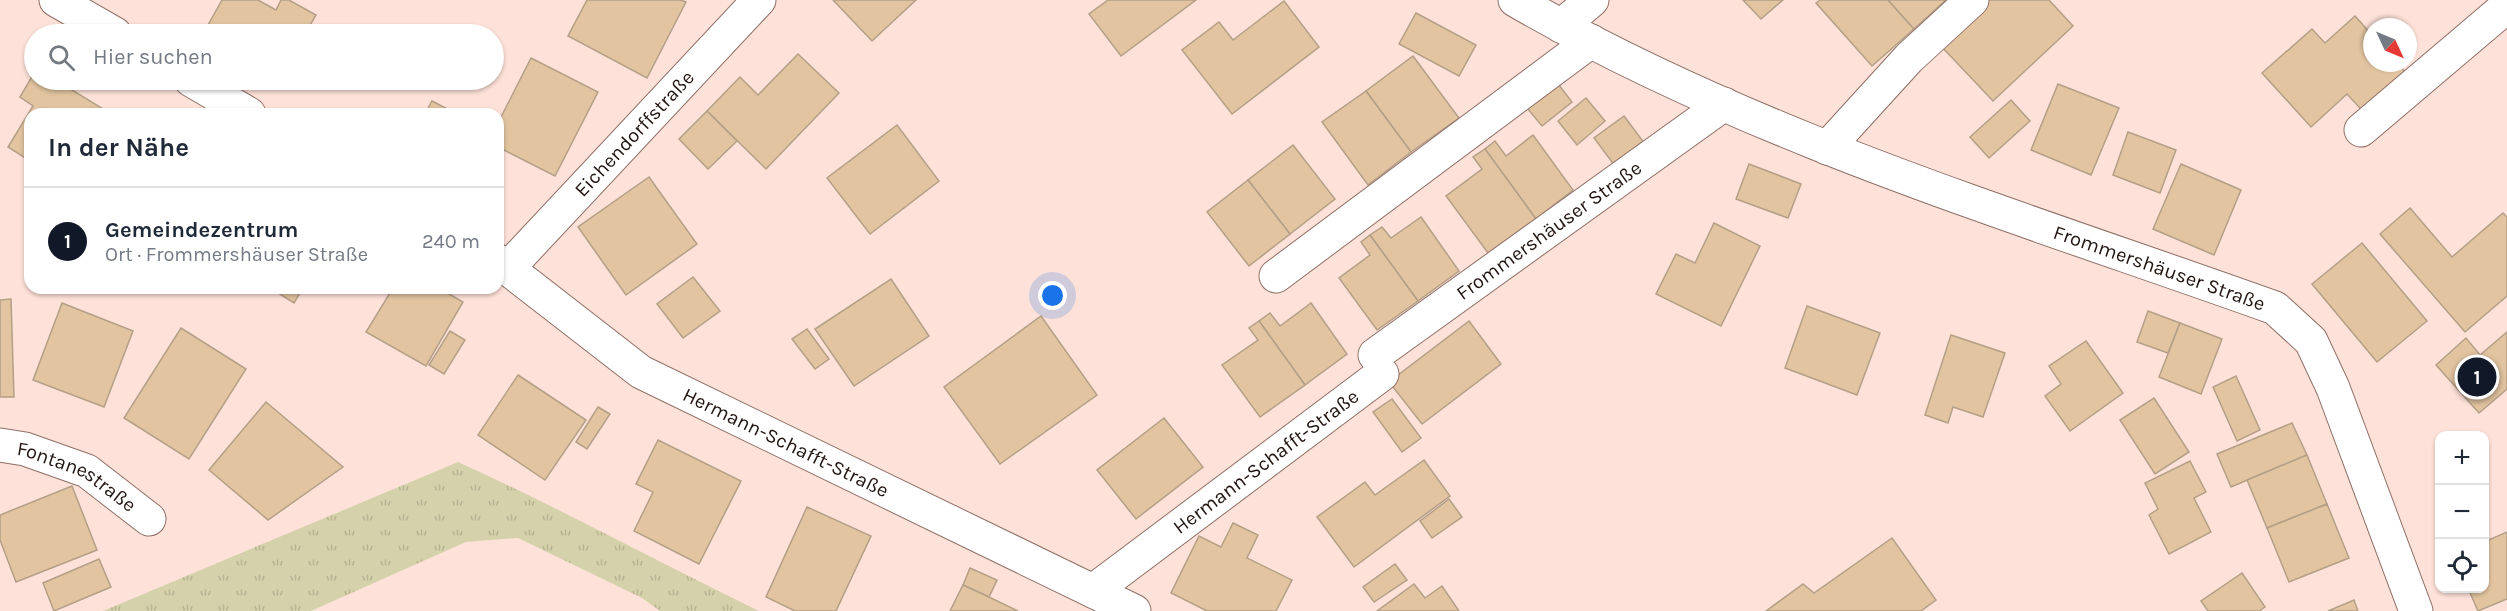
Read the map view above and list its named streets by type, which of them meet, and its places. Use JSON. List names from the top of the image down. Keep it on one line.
{"streets":{"street":["Eichendorffstraße","Frommershäuser Straße","Hermann-Schafft-Straße","Fontanestraße"]},"crossings":[["Frommershäuser Straße","Hermann-Schafft-Straße"]],"north":"bottom right","page":{"search":"Hier suchen","heading":"In der Nähe","list":[{"mark":"1","name":"Gemeindezentrum","note":"Ort · Frommershäuser Straße","value":"240 m"}],"pins":"1","map_buttons":["+","−"]}}
